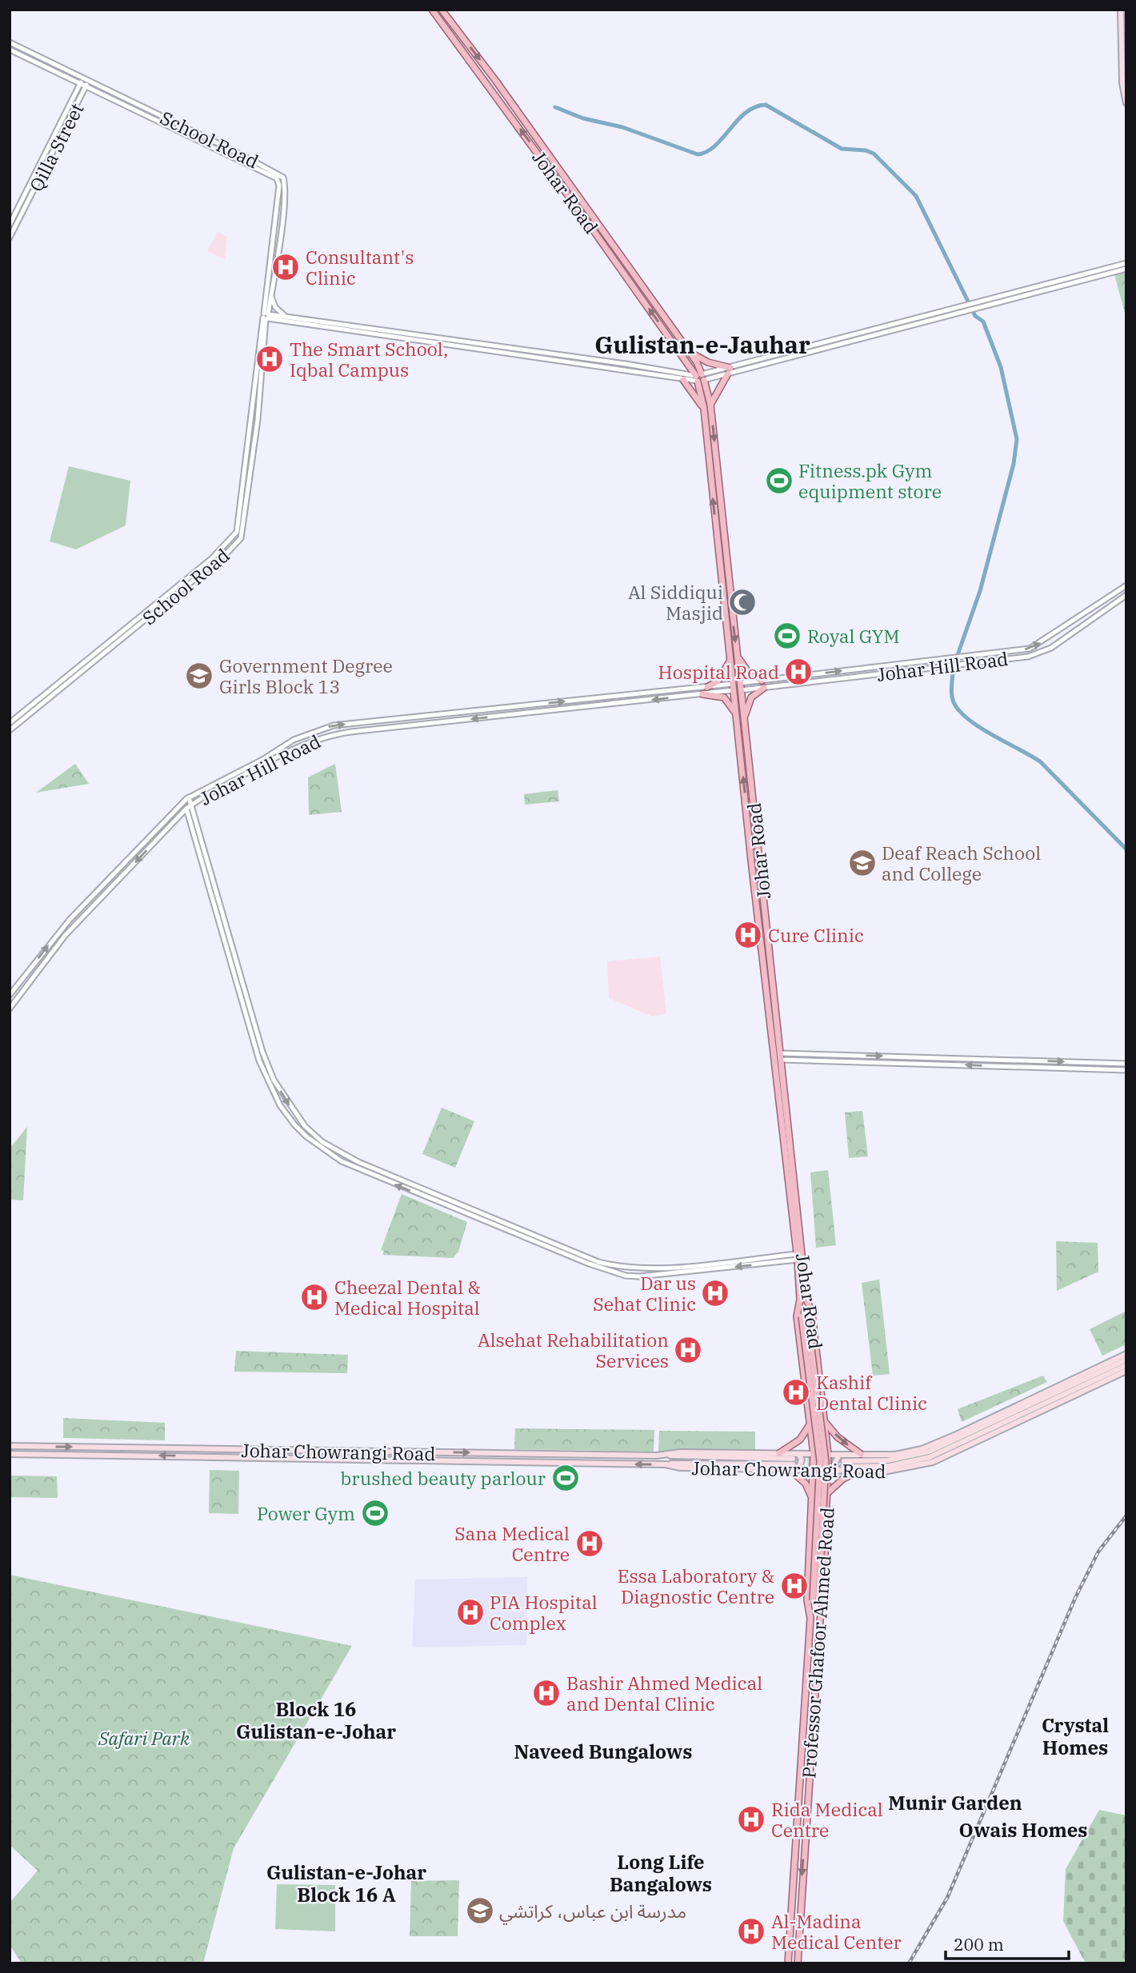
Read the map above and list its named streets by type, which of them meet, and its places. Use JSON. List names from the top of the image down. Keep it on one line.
{"streets":{"main road":["Johar Road","Johar Chowrangi Road","Professor Ghafoor Ahmed Road"],"street":["School Road","Qilla Street","Johar Hill Road"]},"crossings":[["School Road","Qilla Street"],["Johar Road","Johar Hill Road"],["Johar Road","Johar Chowrangi Road"],["Johar Road","Professor Ghafoor Ahmed Road"],["Johar Chowrangi Road","Professor Ghafoor Ahmed Road"]],"districts":["Gulistan-e-Jauhar","Block 16 Gulistan-e-Johar","Crystal Homes","Naveed Bungalows","Munir Garden","Owais Homes","Long Life Bangalows","Gulistan-e-Johar Block 16 A"],"parks":["Safari Park"],"places":{"hospital":["Consultant's Clinic","The Smart School, Iqbal Campus","Hospital Road","Cure Clinic","Dar us Sehat Clinic","Cheezal Dental & Medical Hospital","Alsehat Rehabilitation Services","Kashif Dental Clinic","Sana Medical Centre","Essa Laboratory & Diagnostic Centre","PIA Hospital Complex","Bashir Ahmed Medical and Dental Clinic","Rida Medical Centre","Al-Madina Medical Center"],"sports":["Fitness.pk Gym equipment store","Royal GYM","brushed beauty parlour","Power Gym"],"mosque":["Al Siddiqui Masjid"],"school or university":["Government Degree Girls Block 13","Deaf Reach School and College","مدرسة ابن عباس، كراتشي"]},"scale_bar":"200 m"}
